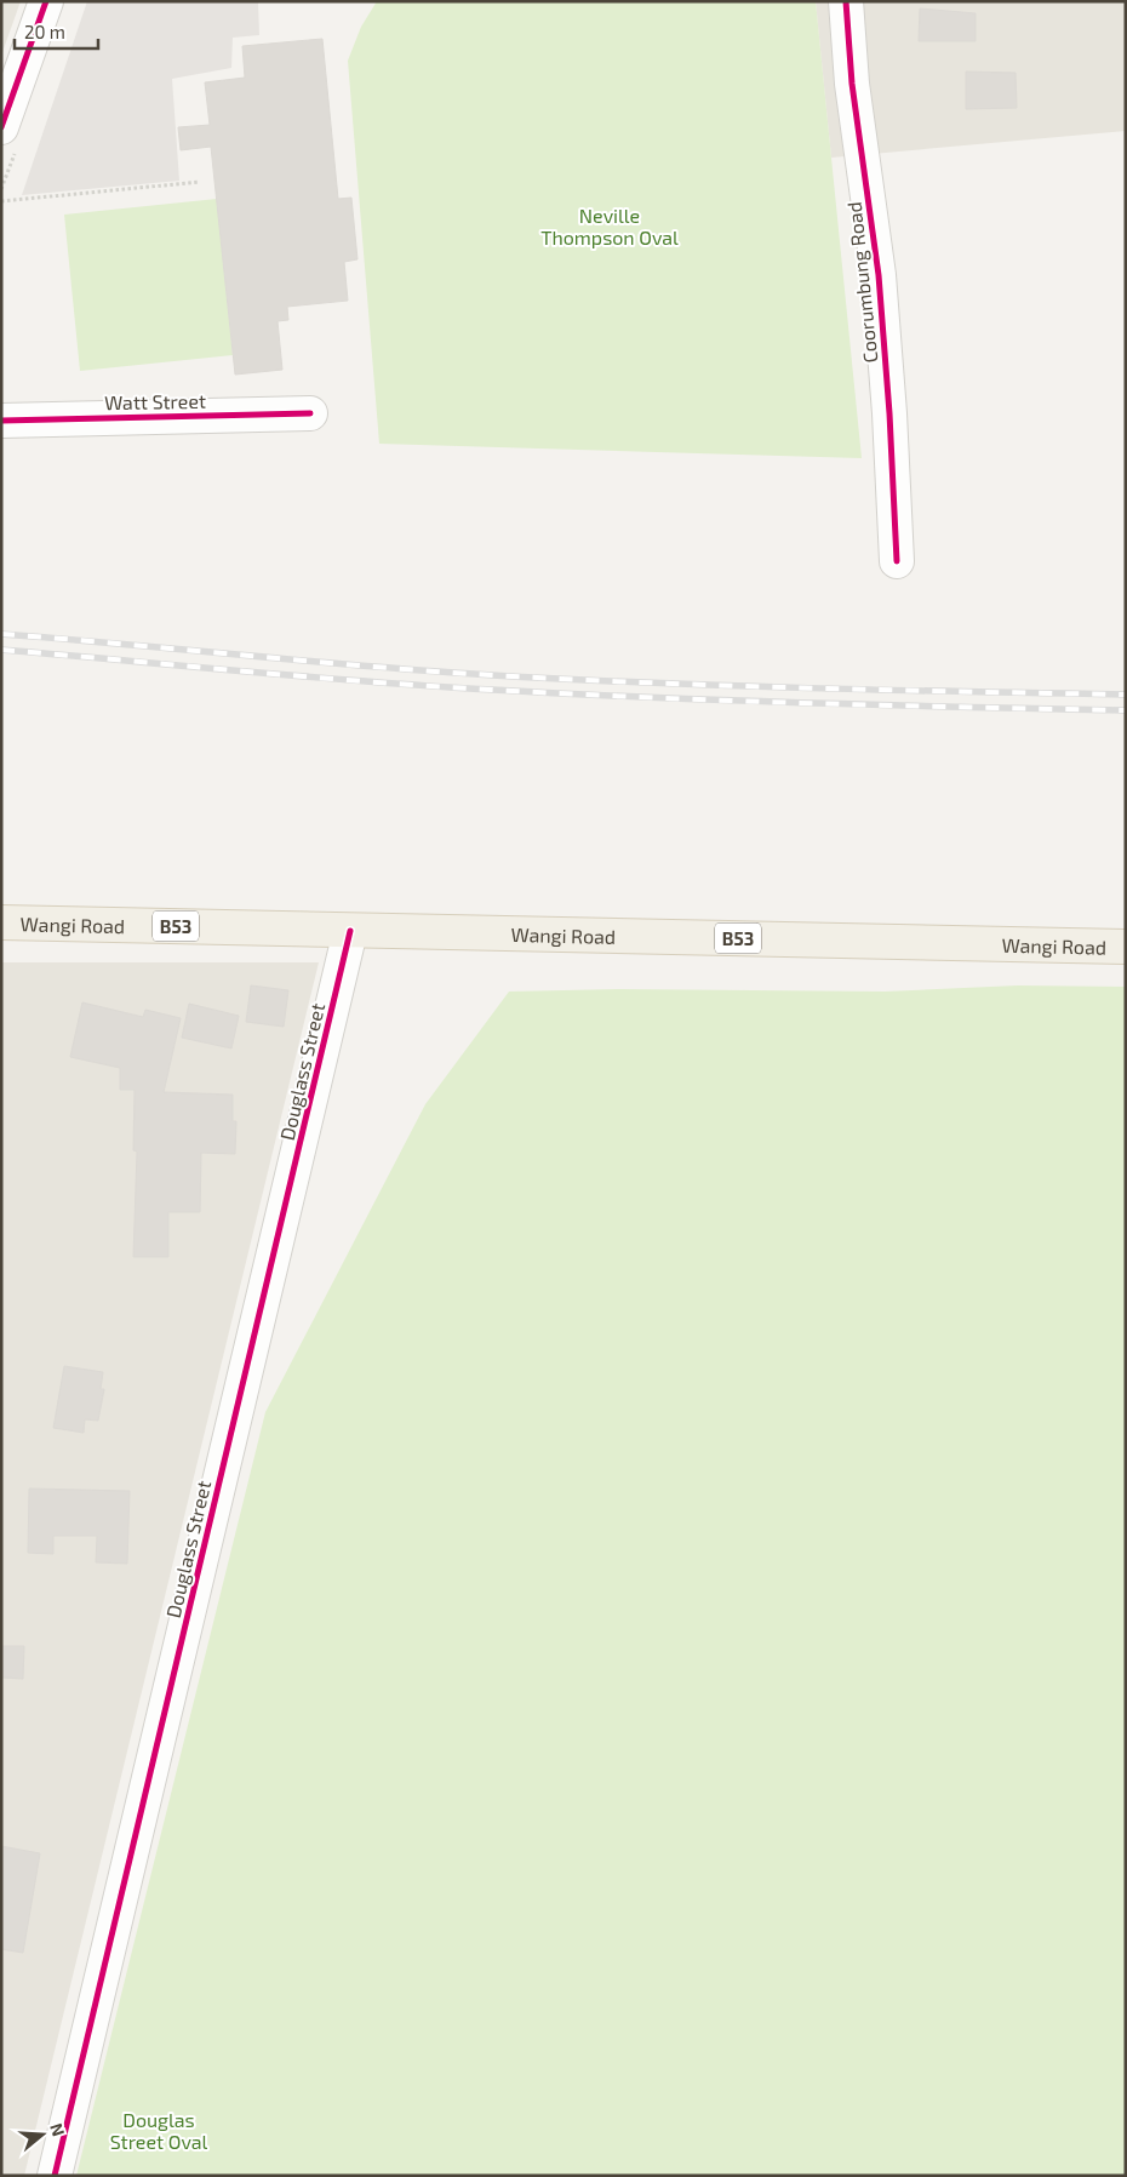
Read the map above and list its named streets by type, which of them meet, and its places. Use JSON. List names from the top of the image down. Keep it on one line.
{"streets":{"main road":["Wangi Road","B53"],"street":["Coorumbung Road","Watt Street","Douglass Street"]},"crossings":[["Wangi Road","Douglass Street"]],"parks":["Neville Thompson Oval","Douglas Street Oval"],"scale_bar":"20 m","north":"right"}
